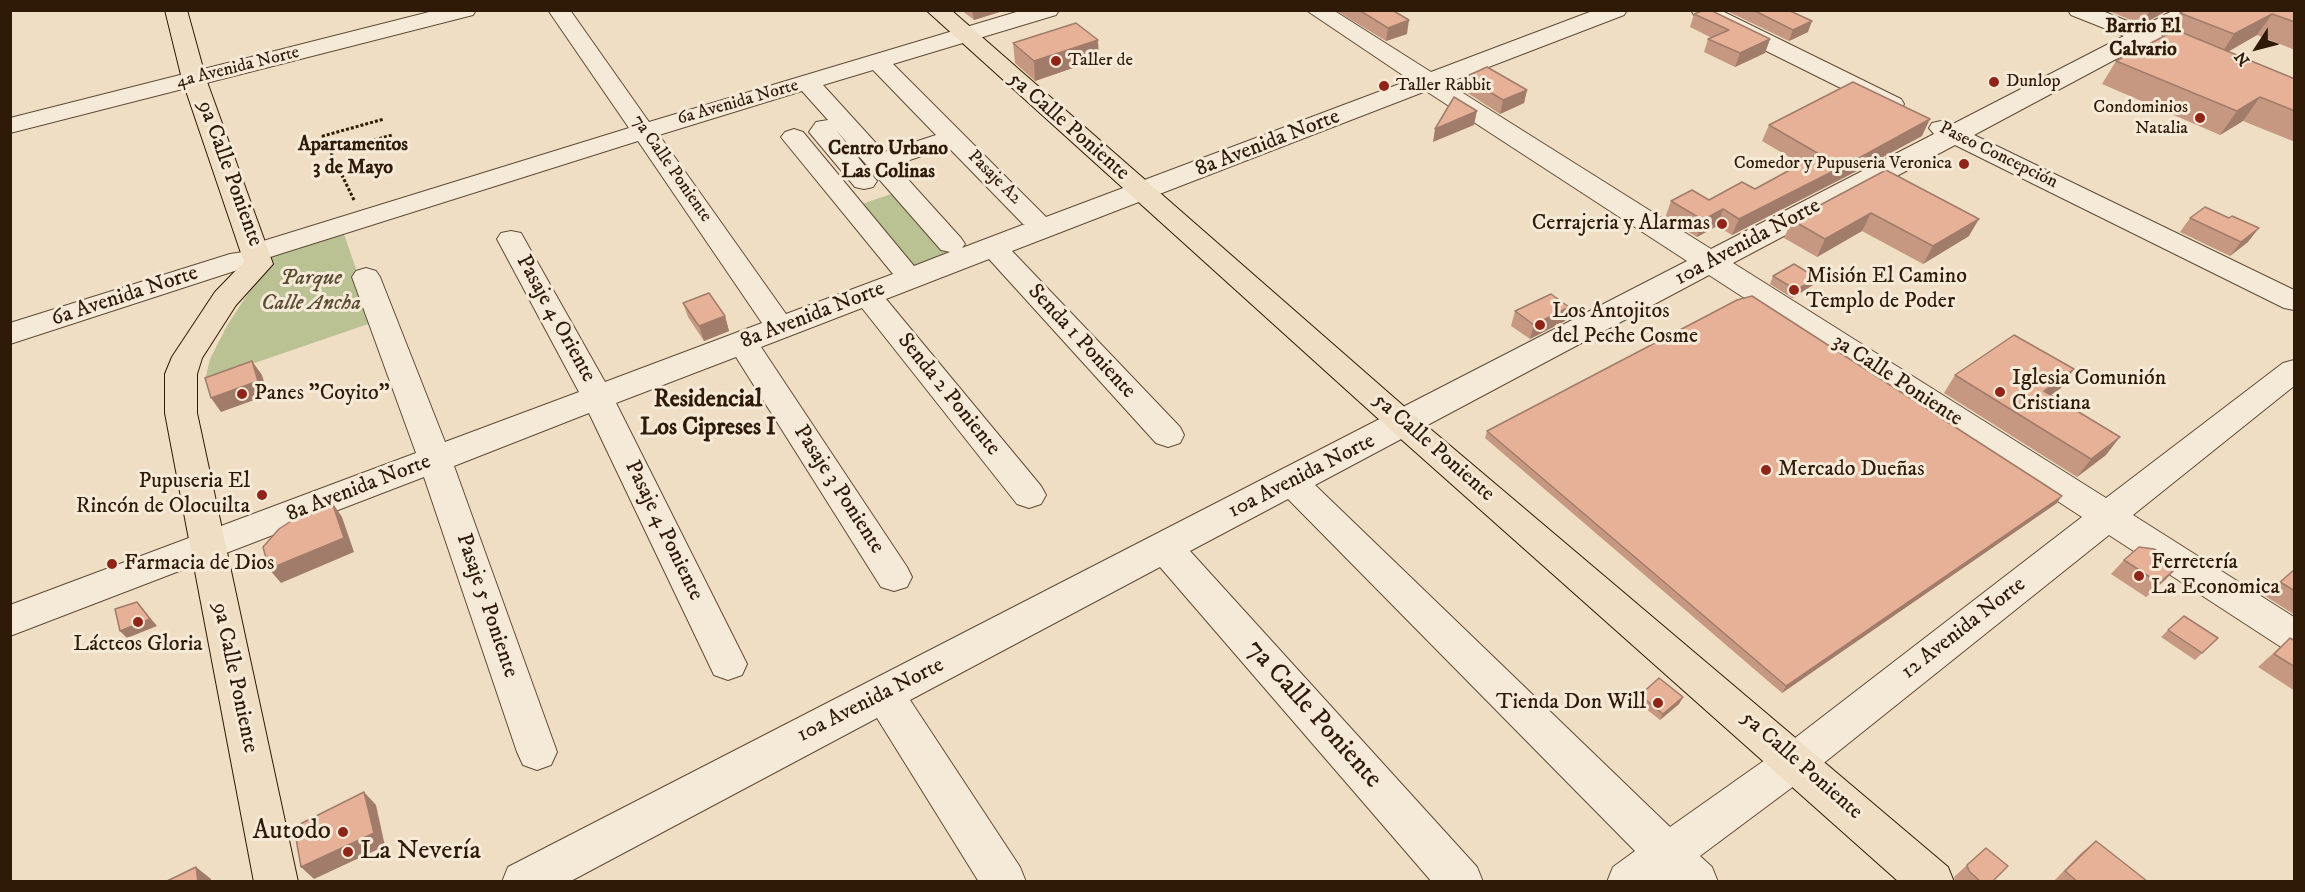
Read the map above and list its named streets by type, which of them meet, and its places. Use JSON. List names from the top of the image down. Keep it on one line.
{"streets":{"main road":["5a Calle Poniente","9a Calle Poniente"],"street":["4a Avenida Norte","6a Avenida Norte","8a Avenida Norte","Paseo Concepción","7a Calle Poniente","Pasaje A2","10a Avenida Norte","Pasaje 4 Oriente","Senda 1 Poniente","3a Calle Poniente","Senda 2 Poniente","Pasaje 3 Poniente","Pasaje 4 Poniente","Pasaje 5 Poniente","12 Avenida Norte"]},"crossings":[["4a Avenida Norte","9a Calle Poniente"],["6a Avenida Norte","5a Calle Poniente"],["6a Avenida Norte","7a Calle Poniente"],["6a Avenida Norte","9a Calle Poniente"],["6a Avenida Norte","Pasaje A2"],["5a Calle Poniente","8a Avenida Norte"],["5a Calle Poniente","10a Avenida Norte"],["5a Calle Poniente","12 Avenida Norte"],["8a Avenida Norte","7a Calle Poniente"],["8a Avenida Norte","9a Calle Poniente"],["8a Avenida Norte","Pasaje 4 Oriente"],["8a Avenida Norte","Senda 1 Poniente"],["8a Avenida Norte","3a Calle Poniente"],["8a Avenida Norte","Senda 2 Poniente"],["8a Avenida Norte","Pasaje 3 Poniente"],["8a Avenida Norte","Pasaje 4 Poniente"],["8a Avenida Norte","Pasaje 5 Poniente"],["Paseo Concepción","10a Avenida Norte"],["7a Calle Poniente","10a Avenida Norte"],["10a Avenida Norte","3a Calle Poniente"],["Pasaje 4 Oriente","Pasaje 4 Poniente"],["3a Calle Poniente","12 Avenida Norte"]],"districts":["Barrio El Calvario","Apartamentos 3 de Mayo","Centro Urbano Las Colinas","Residencial Los Cipreses I"],"parks":["Parque Calle Ancha"],"places":["Taller de","Dunlop","Taller Rabbit","Condominios Natalia","Comedor y Pupuseria Veronica","Cerrajeria y Alarmas","Misión El Camino Templo de Poder","Los Antojitos del Peche Cosme","Iglesia Comunión Cristiana","Panes \"Coyito\"","Mercado Dueñas","Pupuseria El Rincón de Olocuilta","Farmacia de Dios","Ferretería La Economica","Lácteos Gloria","Tienda Don Will","Autodo","La Nevería"],"north":"bottom left"}
